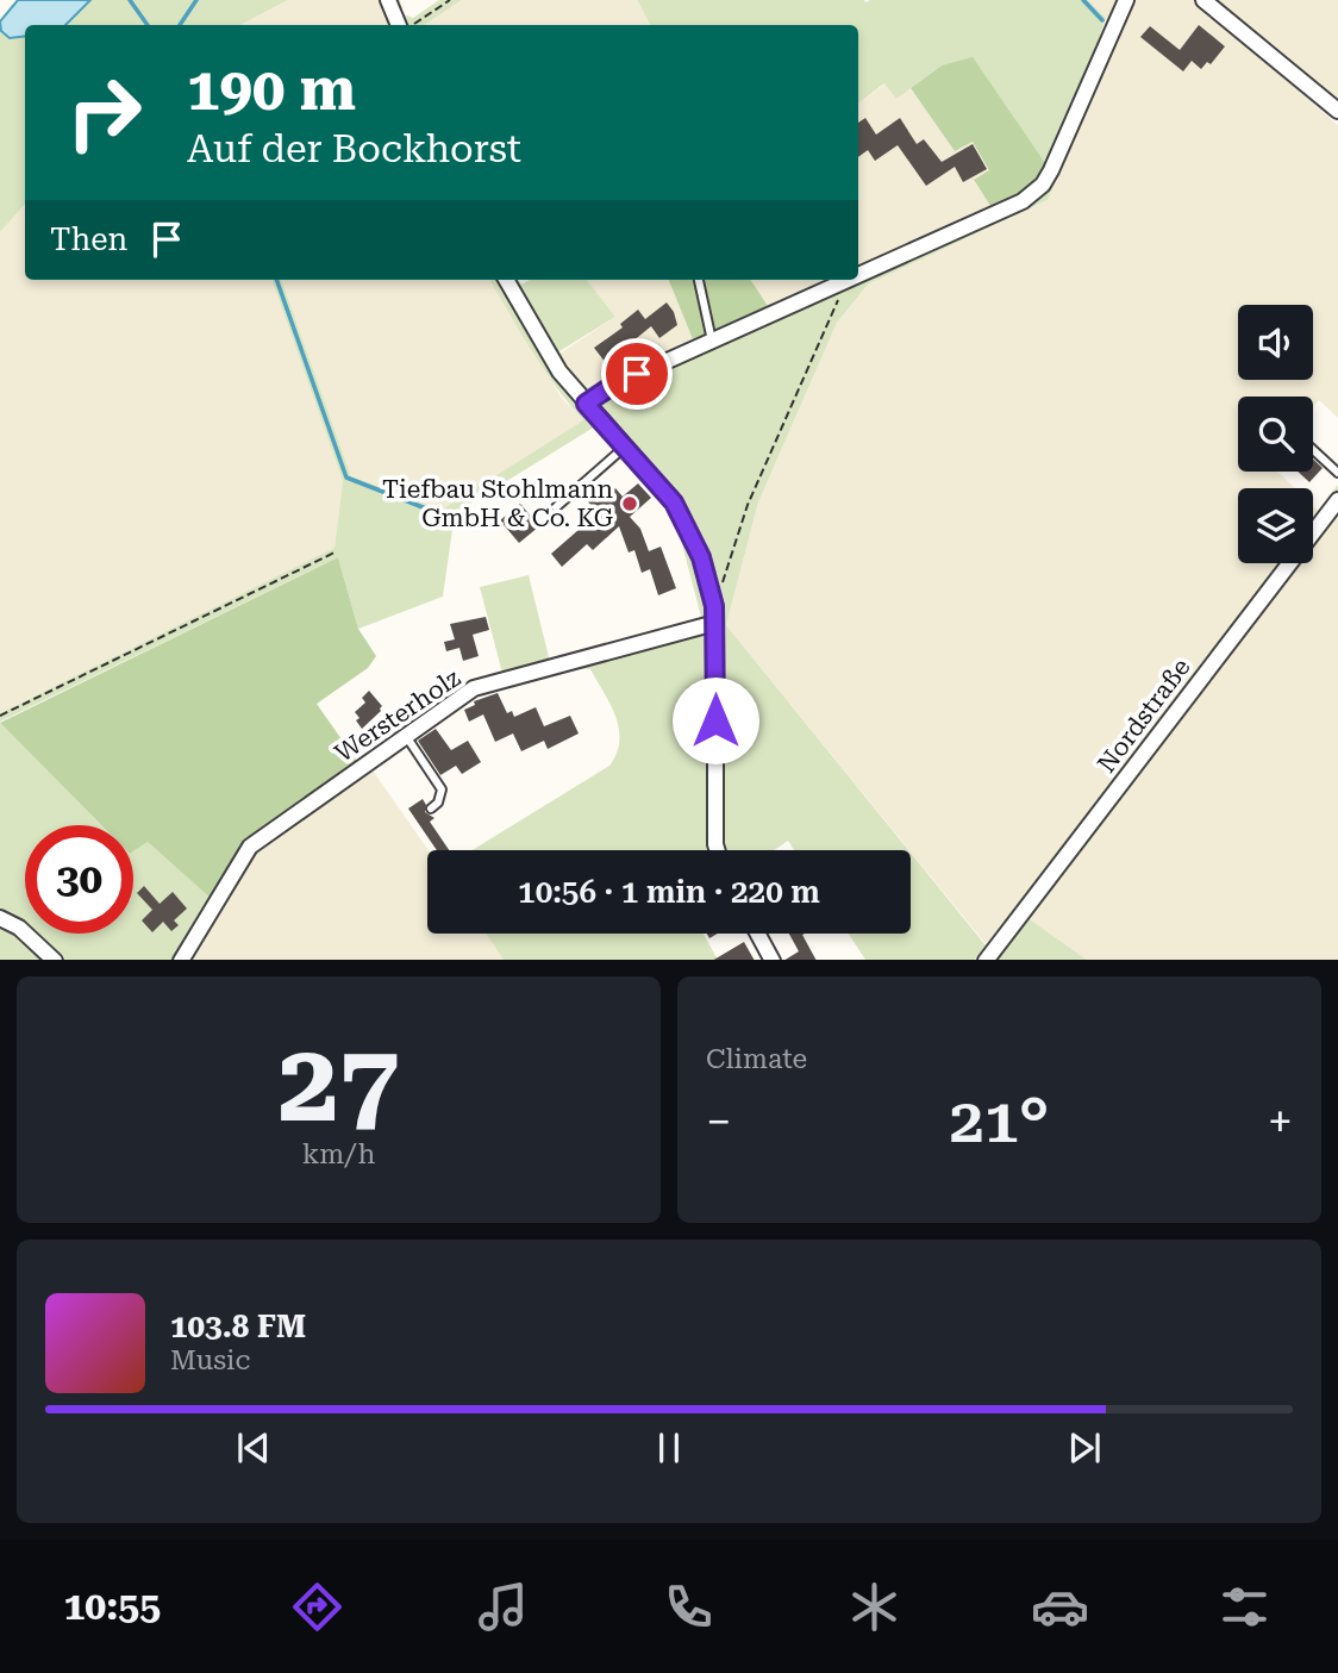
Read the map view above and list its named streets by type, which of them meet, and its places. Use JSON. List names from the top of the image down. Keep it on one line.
{"streets":{"street":["Wersterholz","Nordstraße"]},"places":["Tiefbau Stohlmann GmbH & Co. KG"],"page":{"turn":["190 m","Auf der Bockhorst"],"then":"Then","limit":"30","trip":"10:56 · 1 min · 220 m","tile":[["27","km/h"],"Climate"],"heat":["−","21°","+"],"song":["103.8 FM","Music"],"tabs":"10:55"}}
